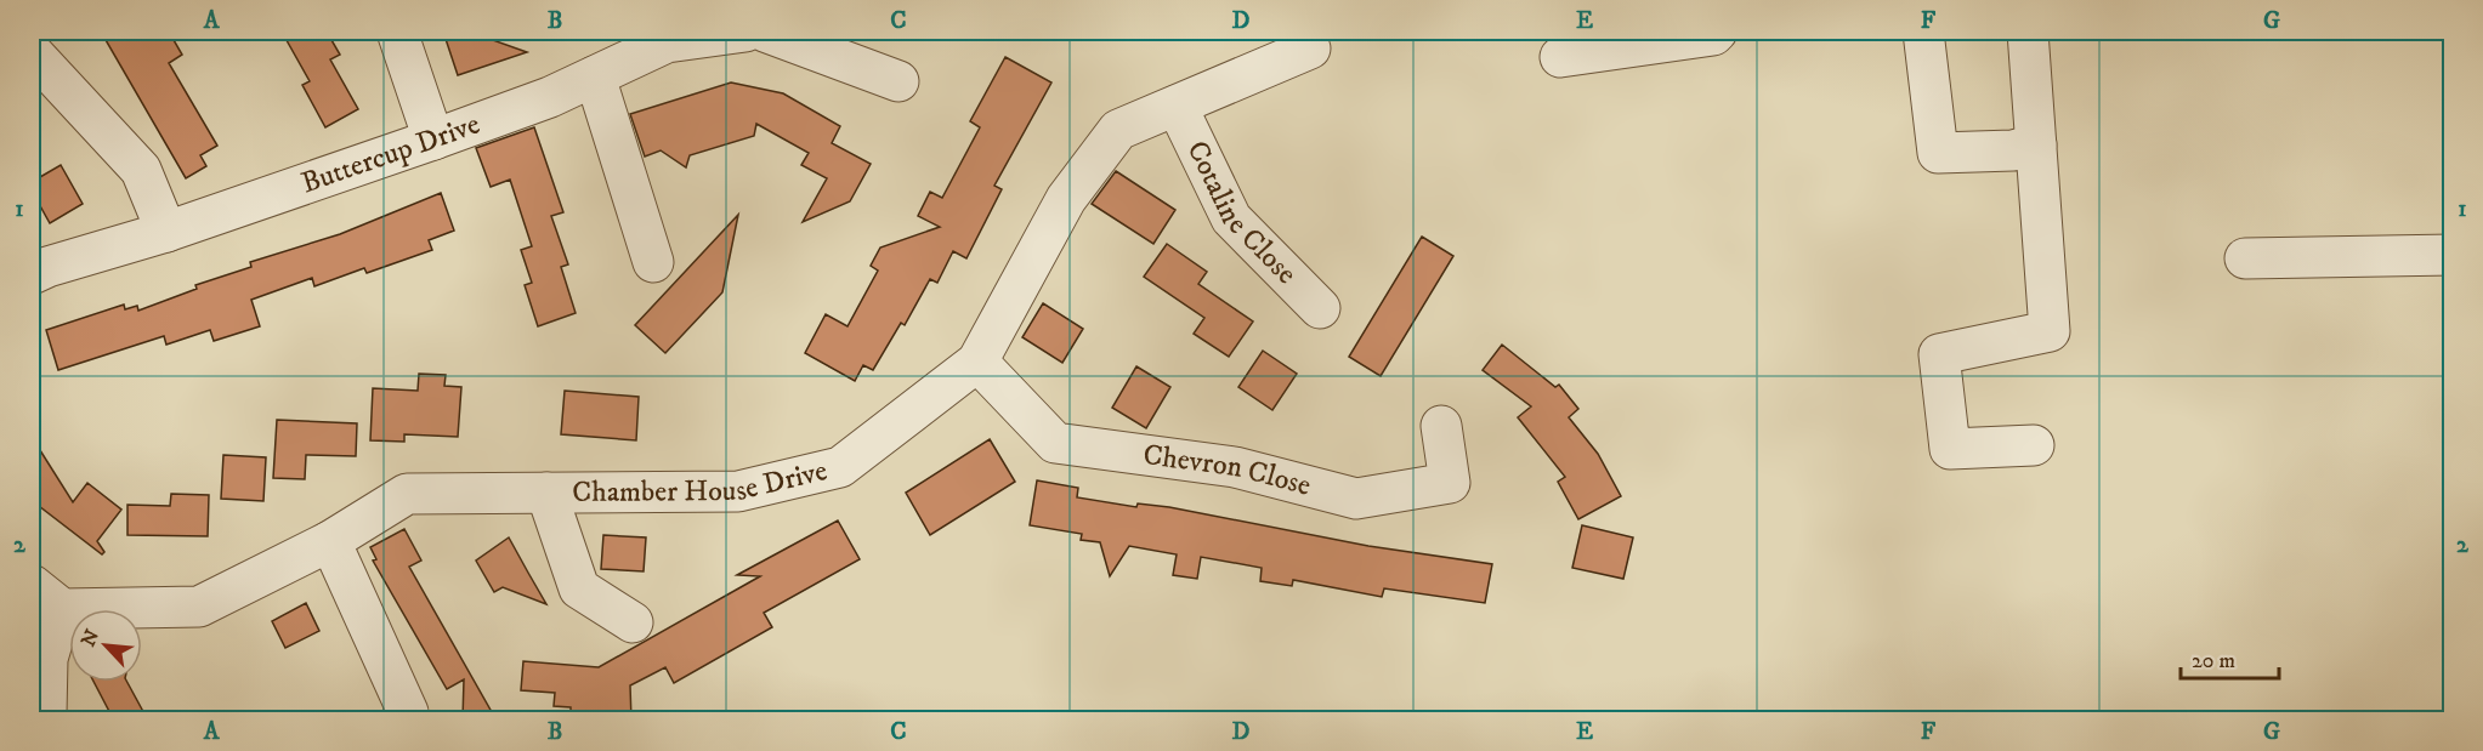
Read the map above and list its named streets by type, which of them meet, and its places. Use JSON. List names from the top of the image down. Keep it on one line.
{"streets":{"street":["Buttercup Drive","Cotaline Close","Chevron Close","Chamber House Drive"]},"crossings":[["Cotaline Close","Chamber House Drive"],["Chevron Close","Chamber House Drive"]],"scale_bar":"20 m","north":"top left","grid":{"columns":["A","B","C","D","E","F","G"],"rows":["1","2"]}}
